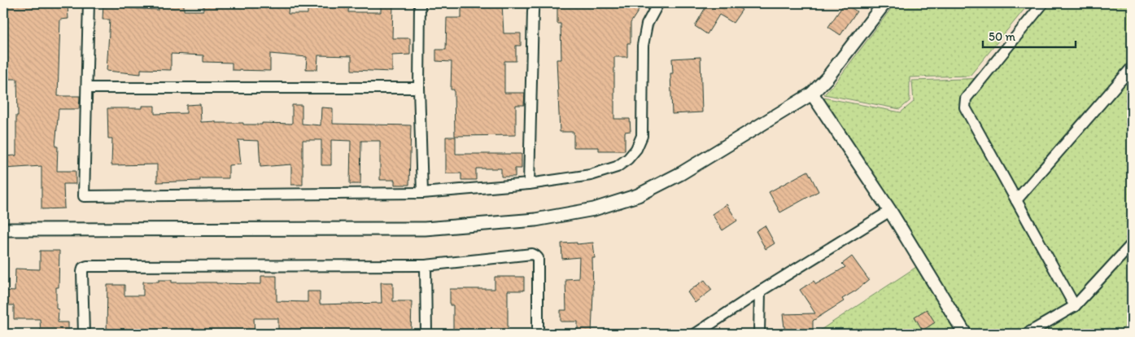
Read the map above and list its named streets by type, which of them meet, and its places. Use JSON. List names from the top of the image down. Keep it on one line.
{"scale_bar":"50 m"}
